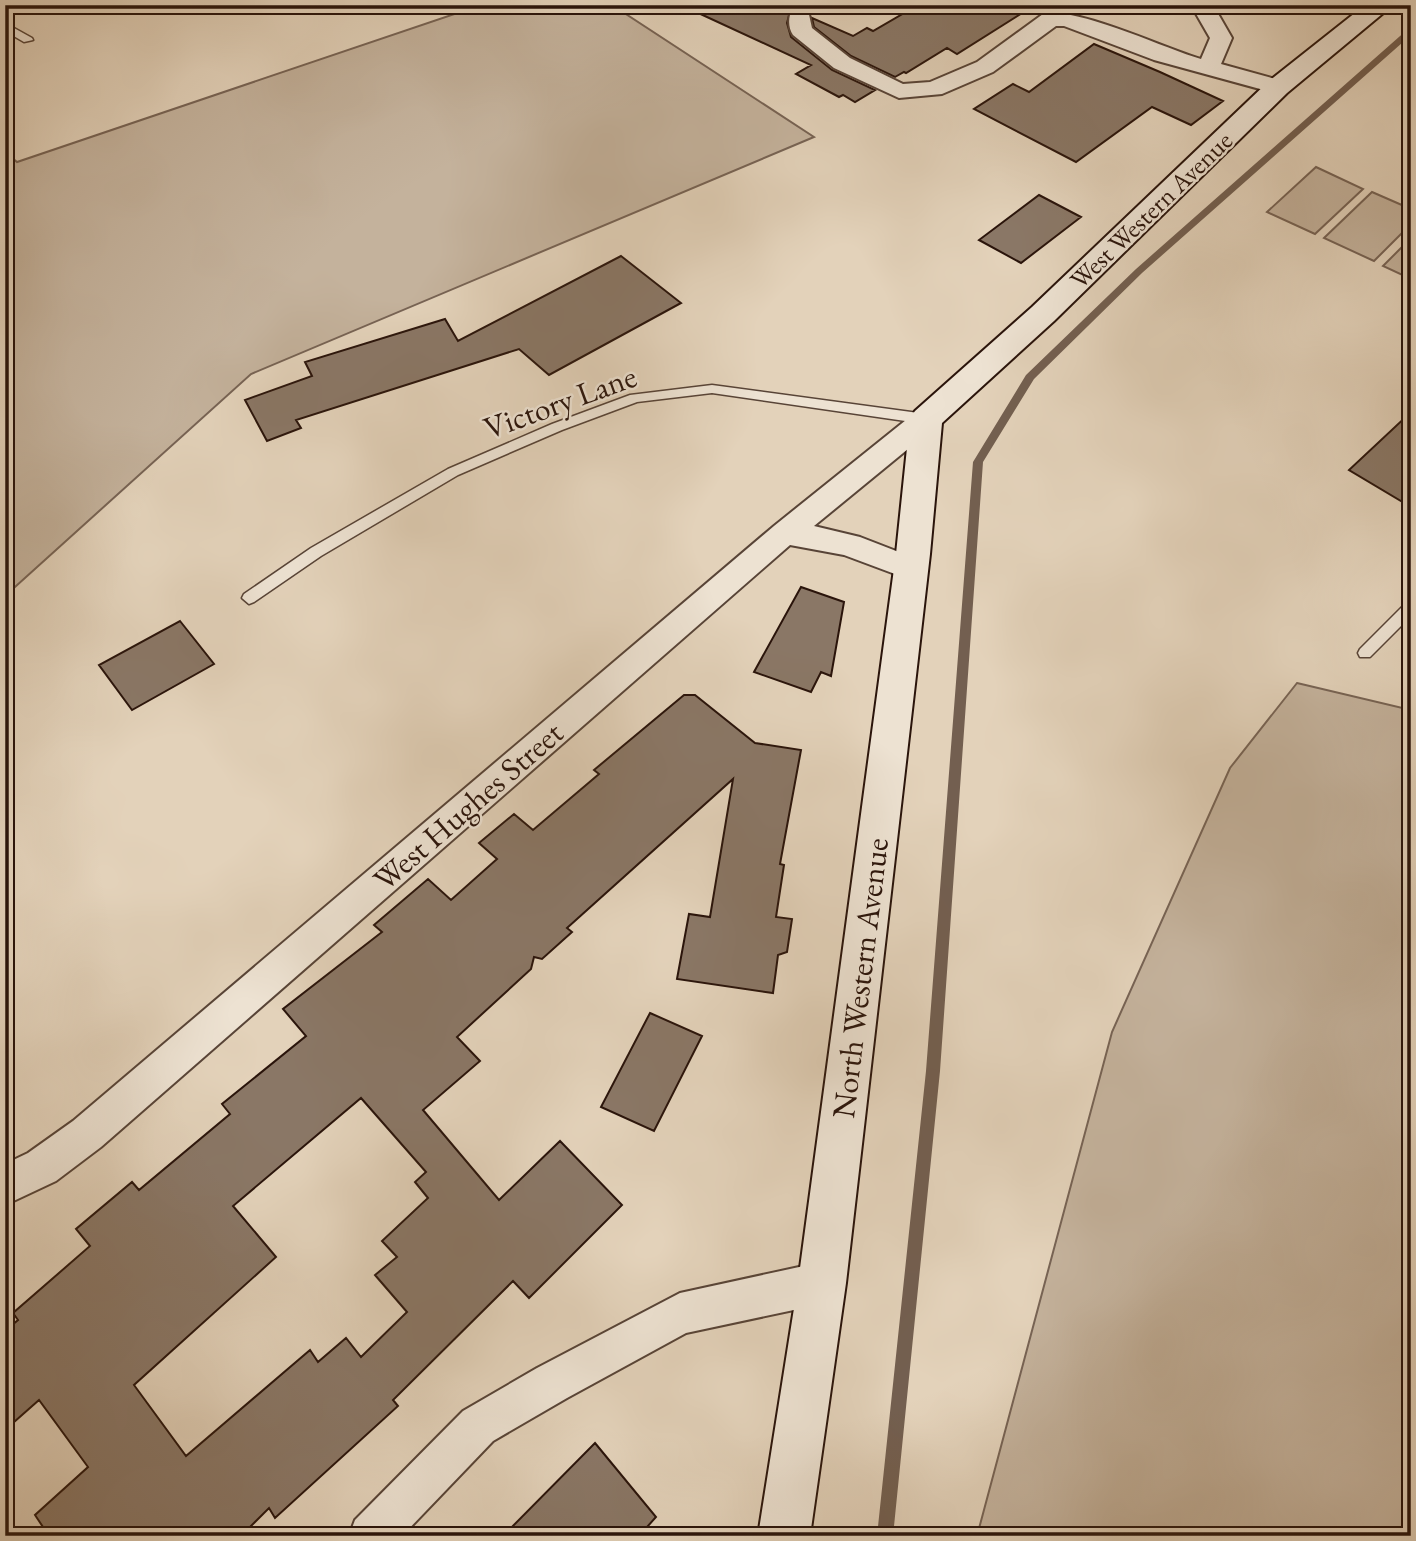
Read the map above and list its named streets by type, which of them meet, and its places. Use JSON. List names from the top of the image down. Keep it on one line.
{"streets":{"street":["West Western Avenue","West Hughes Street","North Western Avenue"],"lane":["Victory Lane"]},"crossings":[["West Western Avenue","Victory Lane"],["West Western Avenue","West Hughes Street"],["West Western Avenue","North Western Avenue"],["Victory Lane","West Hughes Street"],["Victory Lane","North Western Avenue"],["West Hughes Street","North Western Avenue"]]}
